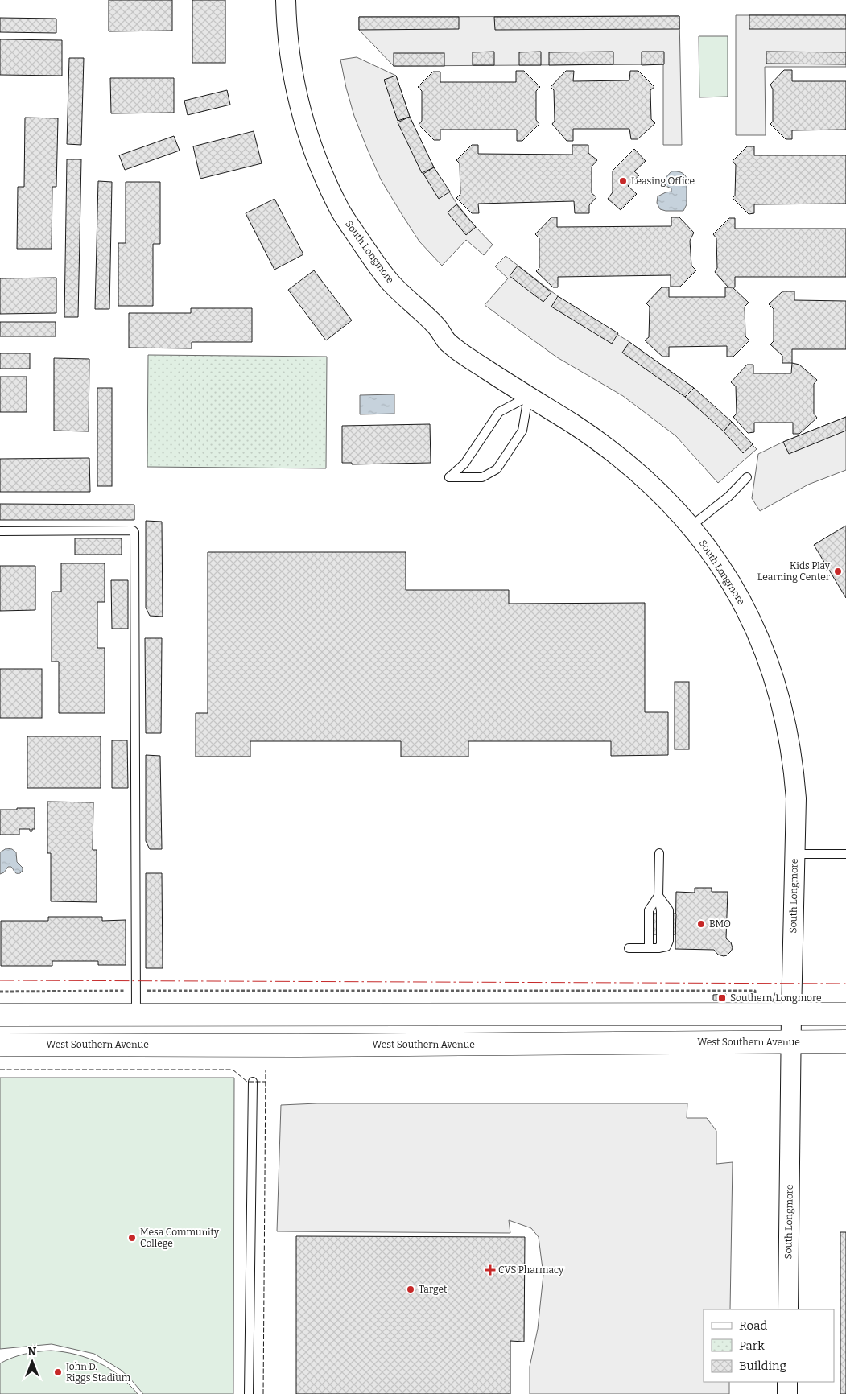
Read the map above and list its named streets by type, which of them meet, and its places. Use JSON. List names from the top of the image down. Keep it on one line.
{"streets":{"main road":["West Southern Avenue"],"street":["South Longmore"]},"crossings":[["South Longmore","West Southern Avenue"]],"places":{"other":["Leasing Office","Kids Play Learning Center","BMO","Mesa Community College","Target","John D. Riggs Stadium"],"transit":["Southern/Longmore"],"health":["CVS Pharmacy"]},"legend":["Road","Park","Building"],"north":"top"}
